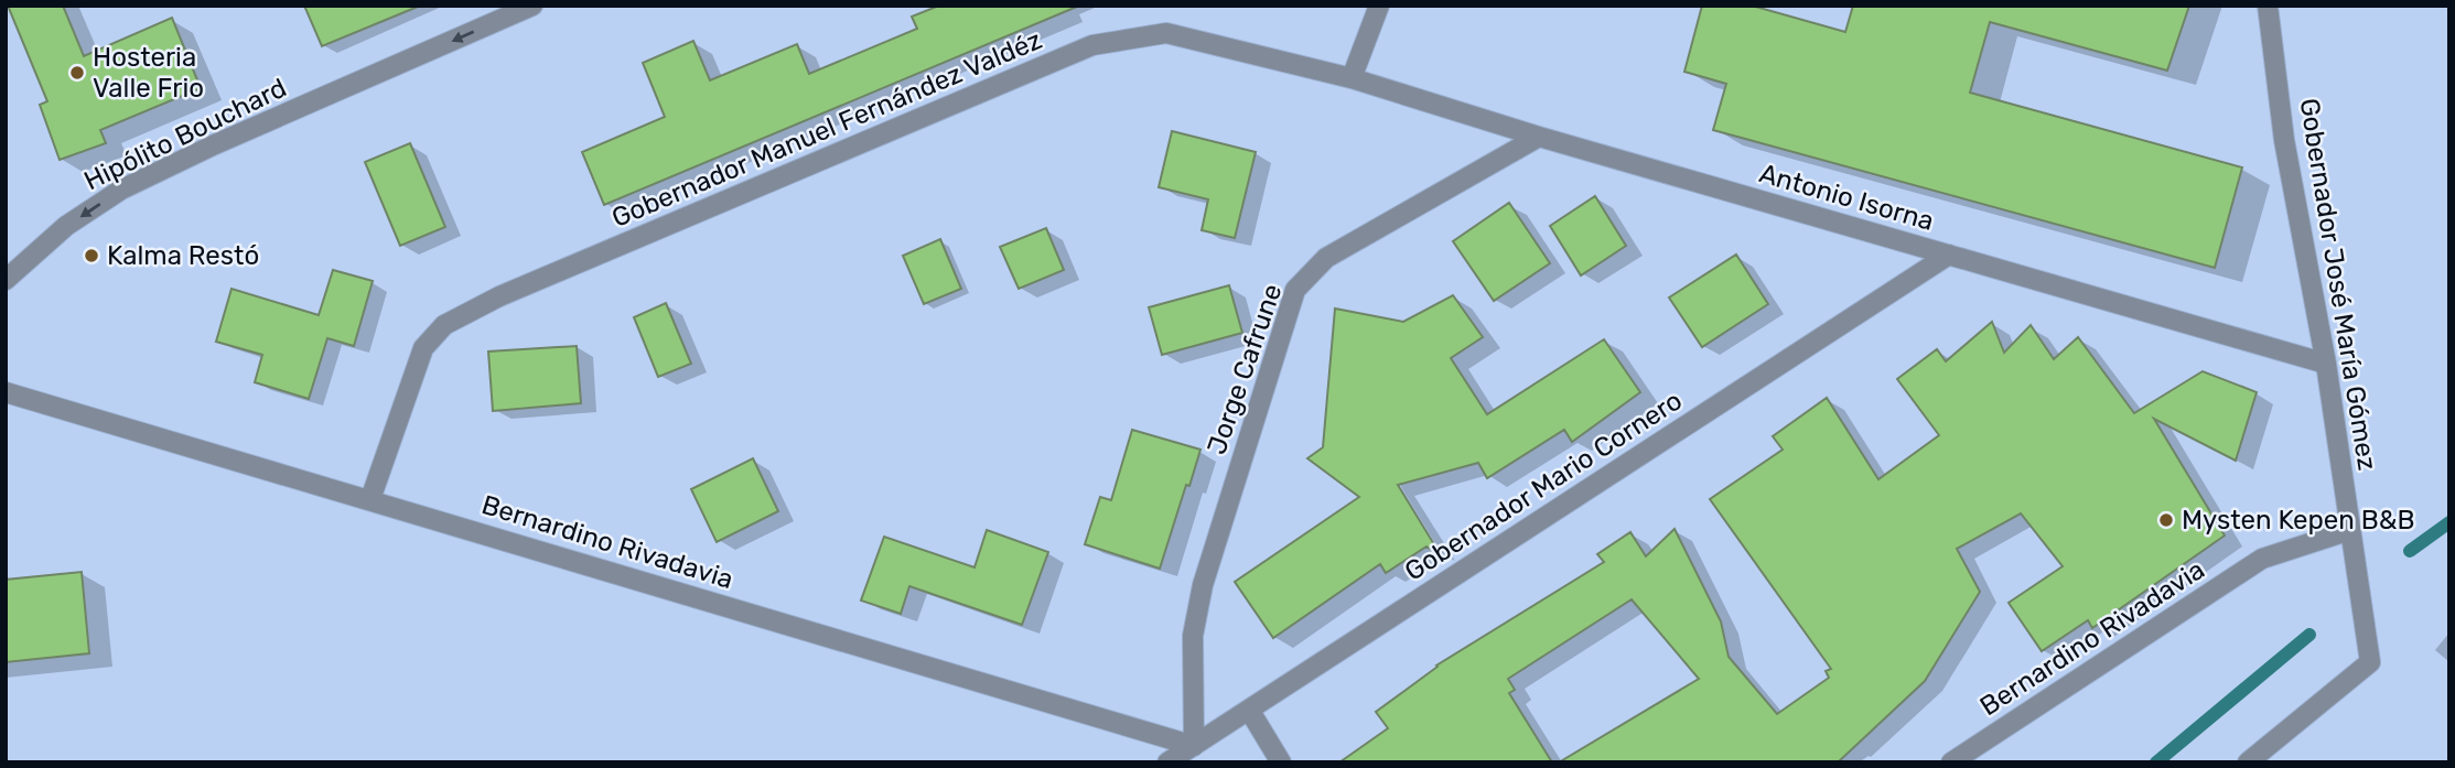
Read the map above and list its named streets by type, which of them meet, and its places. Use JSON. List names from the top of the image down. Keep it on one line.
{"streets":{"street":["Gobernador Manuel Fernández Valdéz","Hipólito Bouchard","Antonio Isorna","Gobernador José María Gómez","Jorge Cafrune","Gobernador Mario Cornero","Bernardino Rivadavia"]},"crossings":[["Gobernador Manuel Fernández Valdéz","Antonio Isorna"],["Gobernador Manuel Fernández Valdéz","Bernardino Rivadavia"],["Antonio Isorna","Gobernador José María Gómez"],["Antonio Isorna","Jorge Cafrune"],["Antonio Isorna","Gobernador Mario Cornero"],["Gobernador José María Gómez","Bernardino Rivadavia"],["Jorge Cafrune","Gobernador Mario Cornero"],["Jorge Cafrune","Bernardino Rivadavia"],["Gobernador Mario Cornero","Bernardino Rivadavia"]],"one_way":["Hipólito Bouchard"],"places":["Hosteria Valle Frio","Kalma Restó","Mysten Kepen B&B"]}
